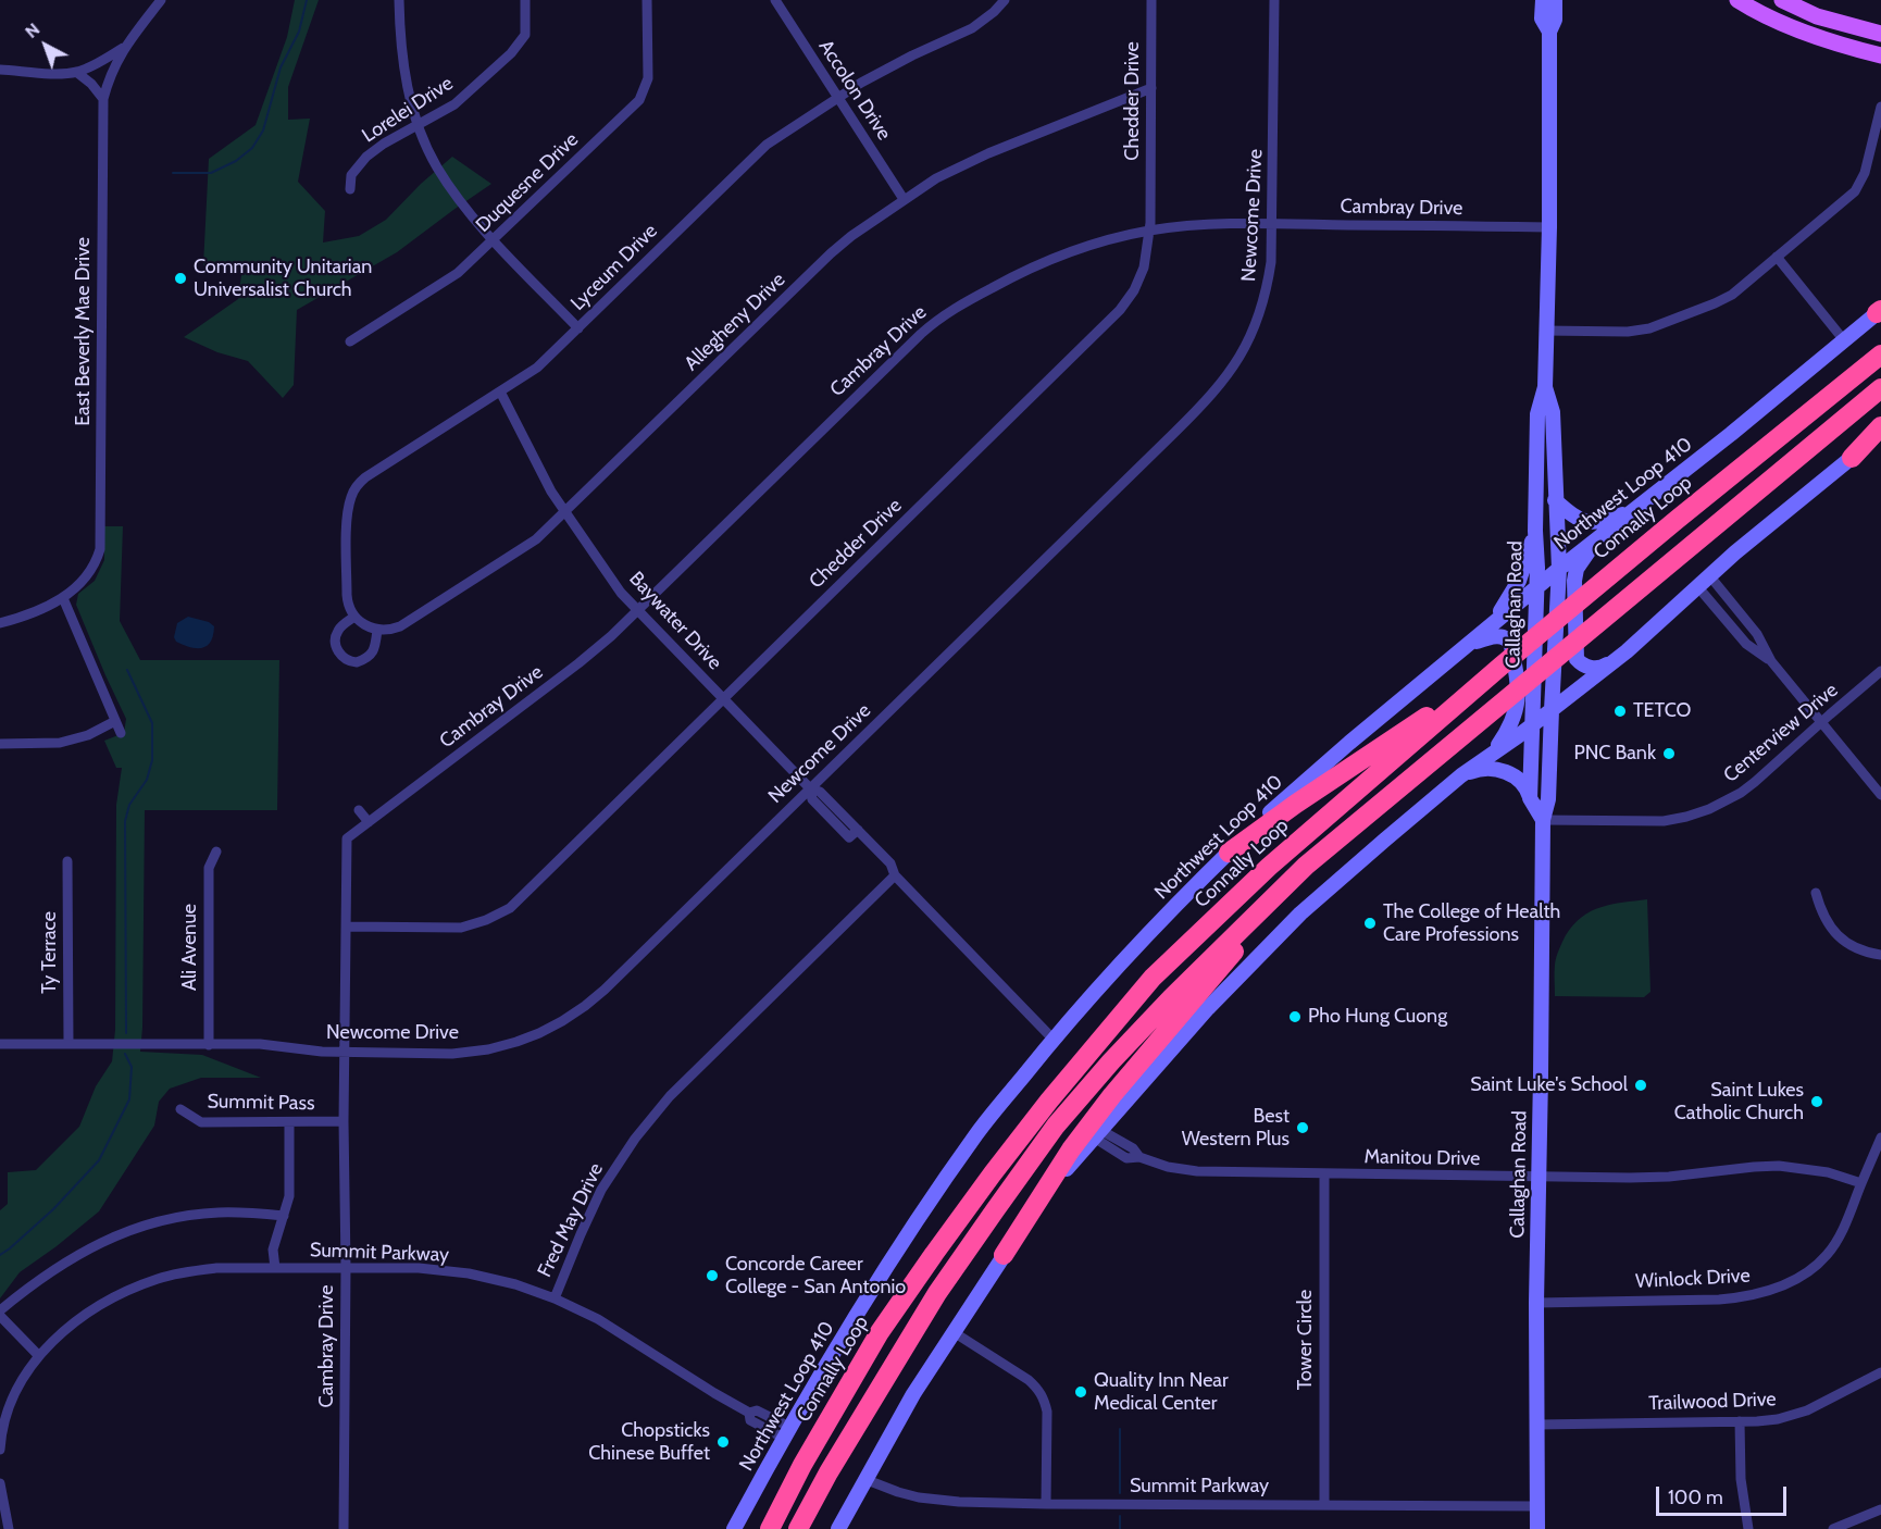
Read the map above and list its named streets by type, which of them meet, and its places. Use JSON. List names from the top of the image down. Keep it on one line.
{"streets":{"highway":["Connally Loop"],"main road":["Northwest Loop 410","Callaghan Road"],"street":["Accolon Drive","Chedder Drive","Lorelei Drive","Duquesne Drive","Cambray Drive","Newcome Drive","Lyceum Drive","Allegheny Drive","East Beverly Mae Drive","Baywater Drive","Centerview Drive","Ali Avenue","Ty Terrace","Summit Pass","Manitou Drive","Fred May Drive","Summit Parkway","Winlock Drive","Tower Circle","Trailwood Drive"]},"crossings":[["Accolon Drive","Lyceum Drive"],["Accolon Drive","Allegheny Drive"],["Chedder Drive","Cambray Drive"],["Chedder Drive","Allegheny Drive"],["Chedder Drive","Baywater Drive"],["Cambray Drive","Newcome Drive"],["Cambray Drive","Callaghan Road"],["Cambray Drive","Baywater Drive"],["Cambray Drive","Summit Pass"],["Cambray Drive","Summit Parkway"],["Newcome Drive","Baywater Drive"],["Newcome Drive","Ali Avenue"],["Newcome Drive","Ty Terrace"],["Lyceum Drive","Allegheny Drive"],["Lyceum Drive","Baywater Drive"],["Allegheny Drive","Baywater Drive"],["Northwest Loop 410","Callaghan Road"],["Northwest Loop 410","Baywater Drive"],["Northwest Loop 410","Summit Parkway"],["Callaghan Road","Centerview Drive"],["Callaghan Road","Manitou Drive"],["Callaghan Road","Summit Parkway"],["Callaghan Road","Winlock Drive"],["Callaghan Road","Trailwood Drive"],["Baywater Drive","Fred May Drive"],["Manitou Drive","Winlock Drive"],["Manitou Drive","Tower Circle"],["Fred May Drive","Summit Parkway"],["Summit Parkway","Tower Circle"]],"places":["Community Unitarian Universalist Church","TETCO","PNC Bank","The College of Health Care Professions","Pho Hung Cuong","Saint Luke's School","Saint Lukes Catholic Church","Best Western Plus","Concorde Career College - San Antonio","Quality Inn Near Medical Center","Chopsticks Chinese Buffet"],"scale_bar":"100 m","north":"top left"}
